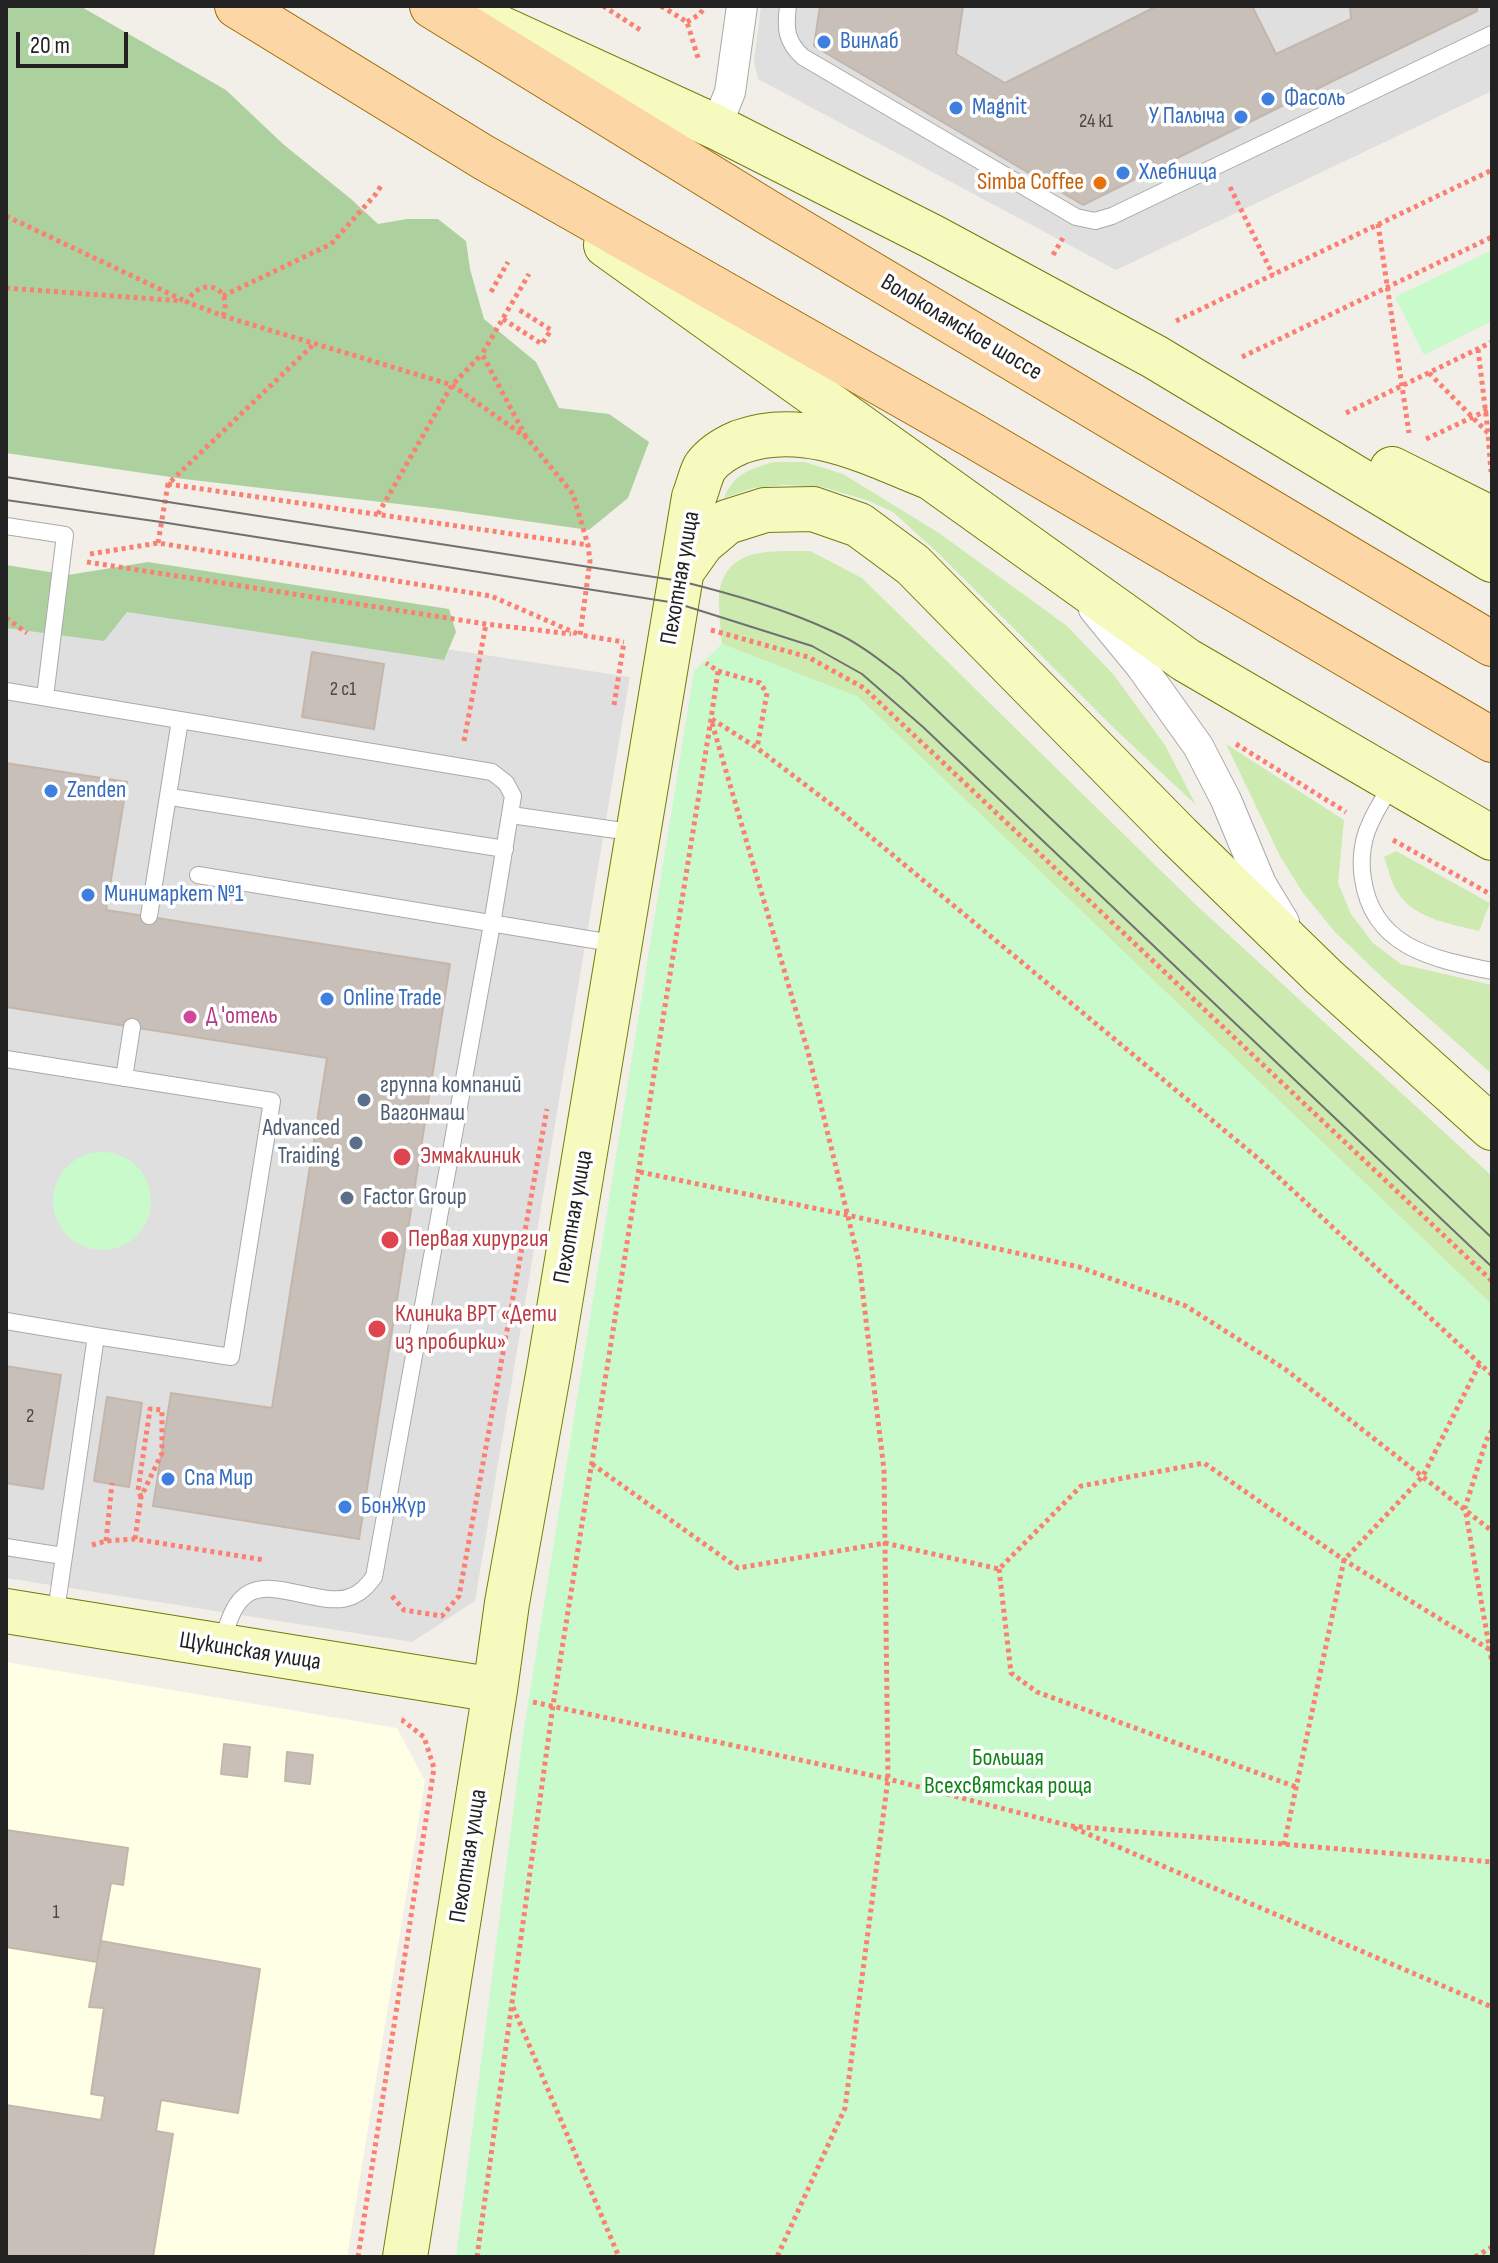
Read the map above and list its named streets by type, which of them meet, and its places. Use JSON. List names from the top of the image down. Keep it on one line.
{"streets":{"main road":["Волоколамское шоссе","Пехотная улица","Щукинская улица"]},"crossings":[["Пехотная улица","Щукинская улица"]],"parks":["Большая Всехсвятская роща"],"places":["Винлаб","Фасоль","Magnit","У Палыча","Хлебница","Simba Coffee","Zenden","Минимаркет №1","Online Trade","Д 'отель","группа компаний Вагонмаш","Advanced Traiding","Эммаклиник","Factor Group","Первая хирургия","Клиника ВРТ «Дети из пробирки»","Спа Мир","БонЖур"],"house_numbers":["24 к1","2 с1","2","1"],"scale_bar":"20 m"}
